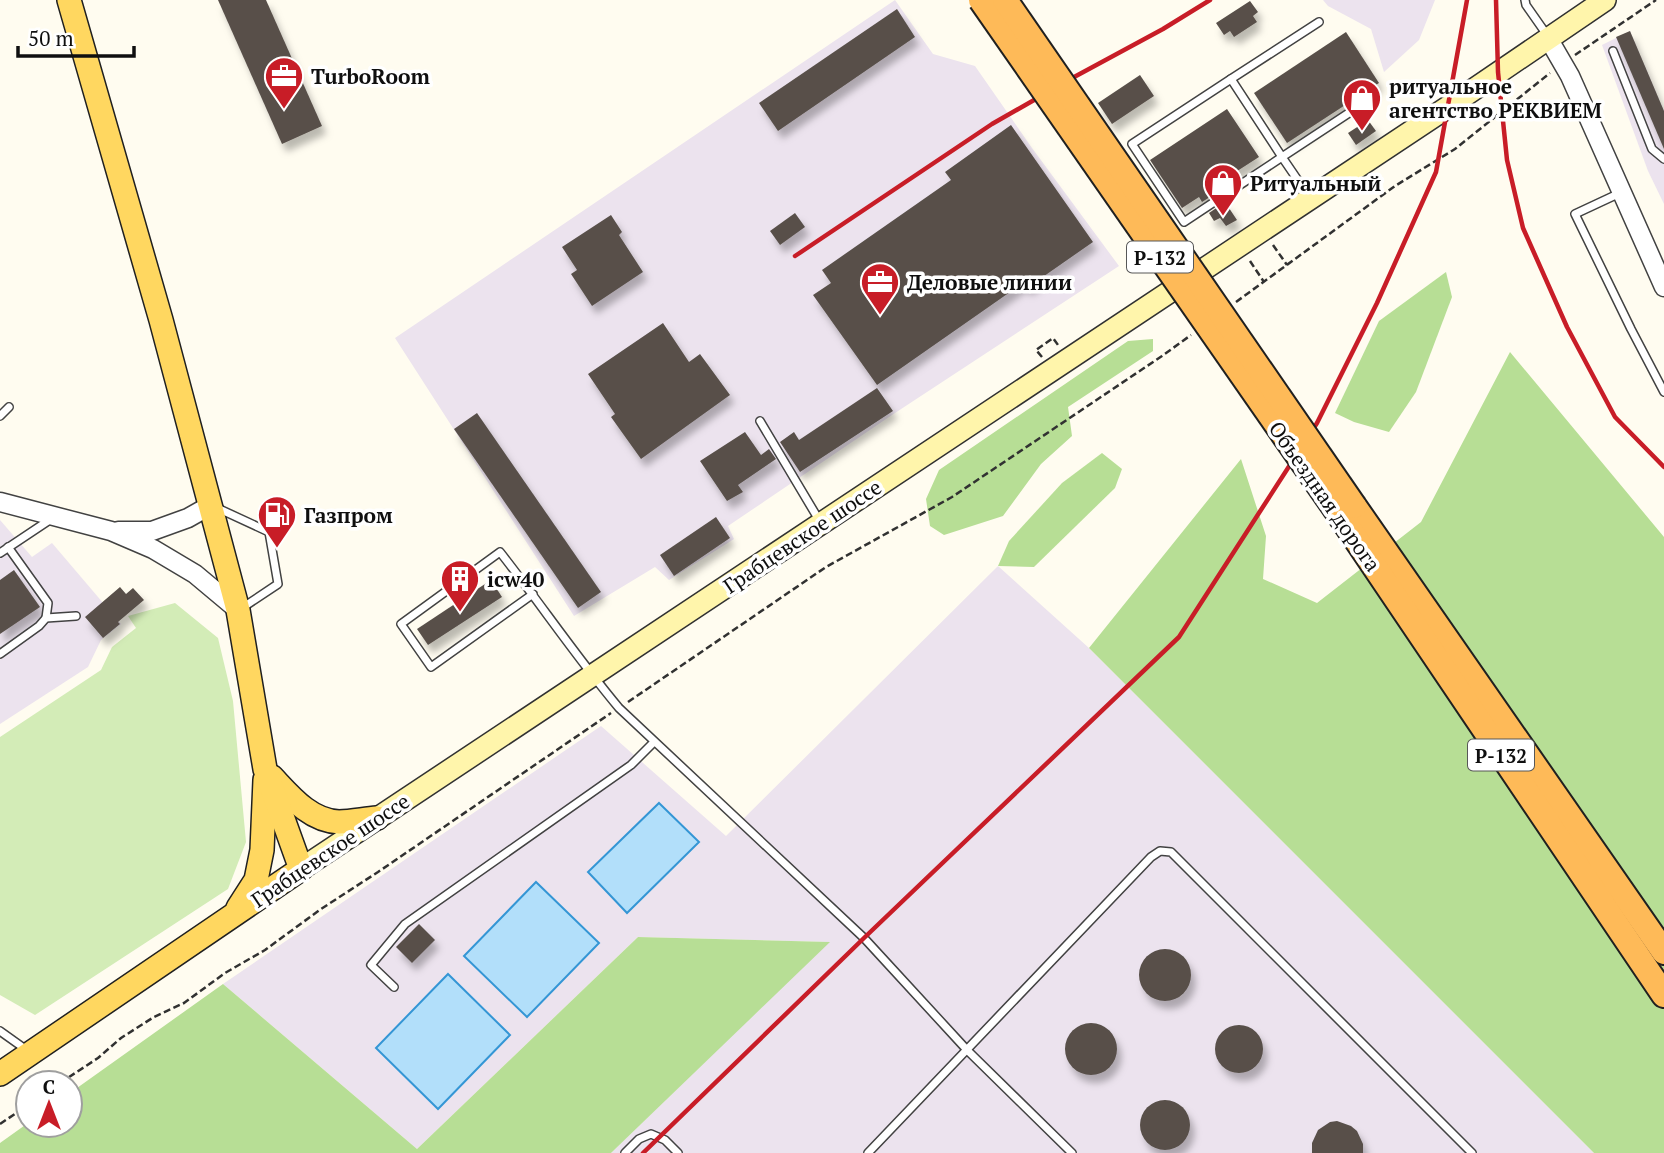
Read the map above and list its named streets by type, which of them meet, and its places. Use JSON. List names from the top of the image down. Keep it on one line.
{"streets":{"highway":["Р-132","Объездная дорога"],"main road":["Грабцевское шоссе"]},"places":{"office":["TurboRoom","Деловые линии"],"shop":["ритуальное агентство РЕКВИЕМ","Ритуальный"],"fuel station":["Газпром"],"building":["icw40"]},"scale_bar":"50 m","north":"top"}
